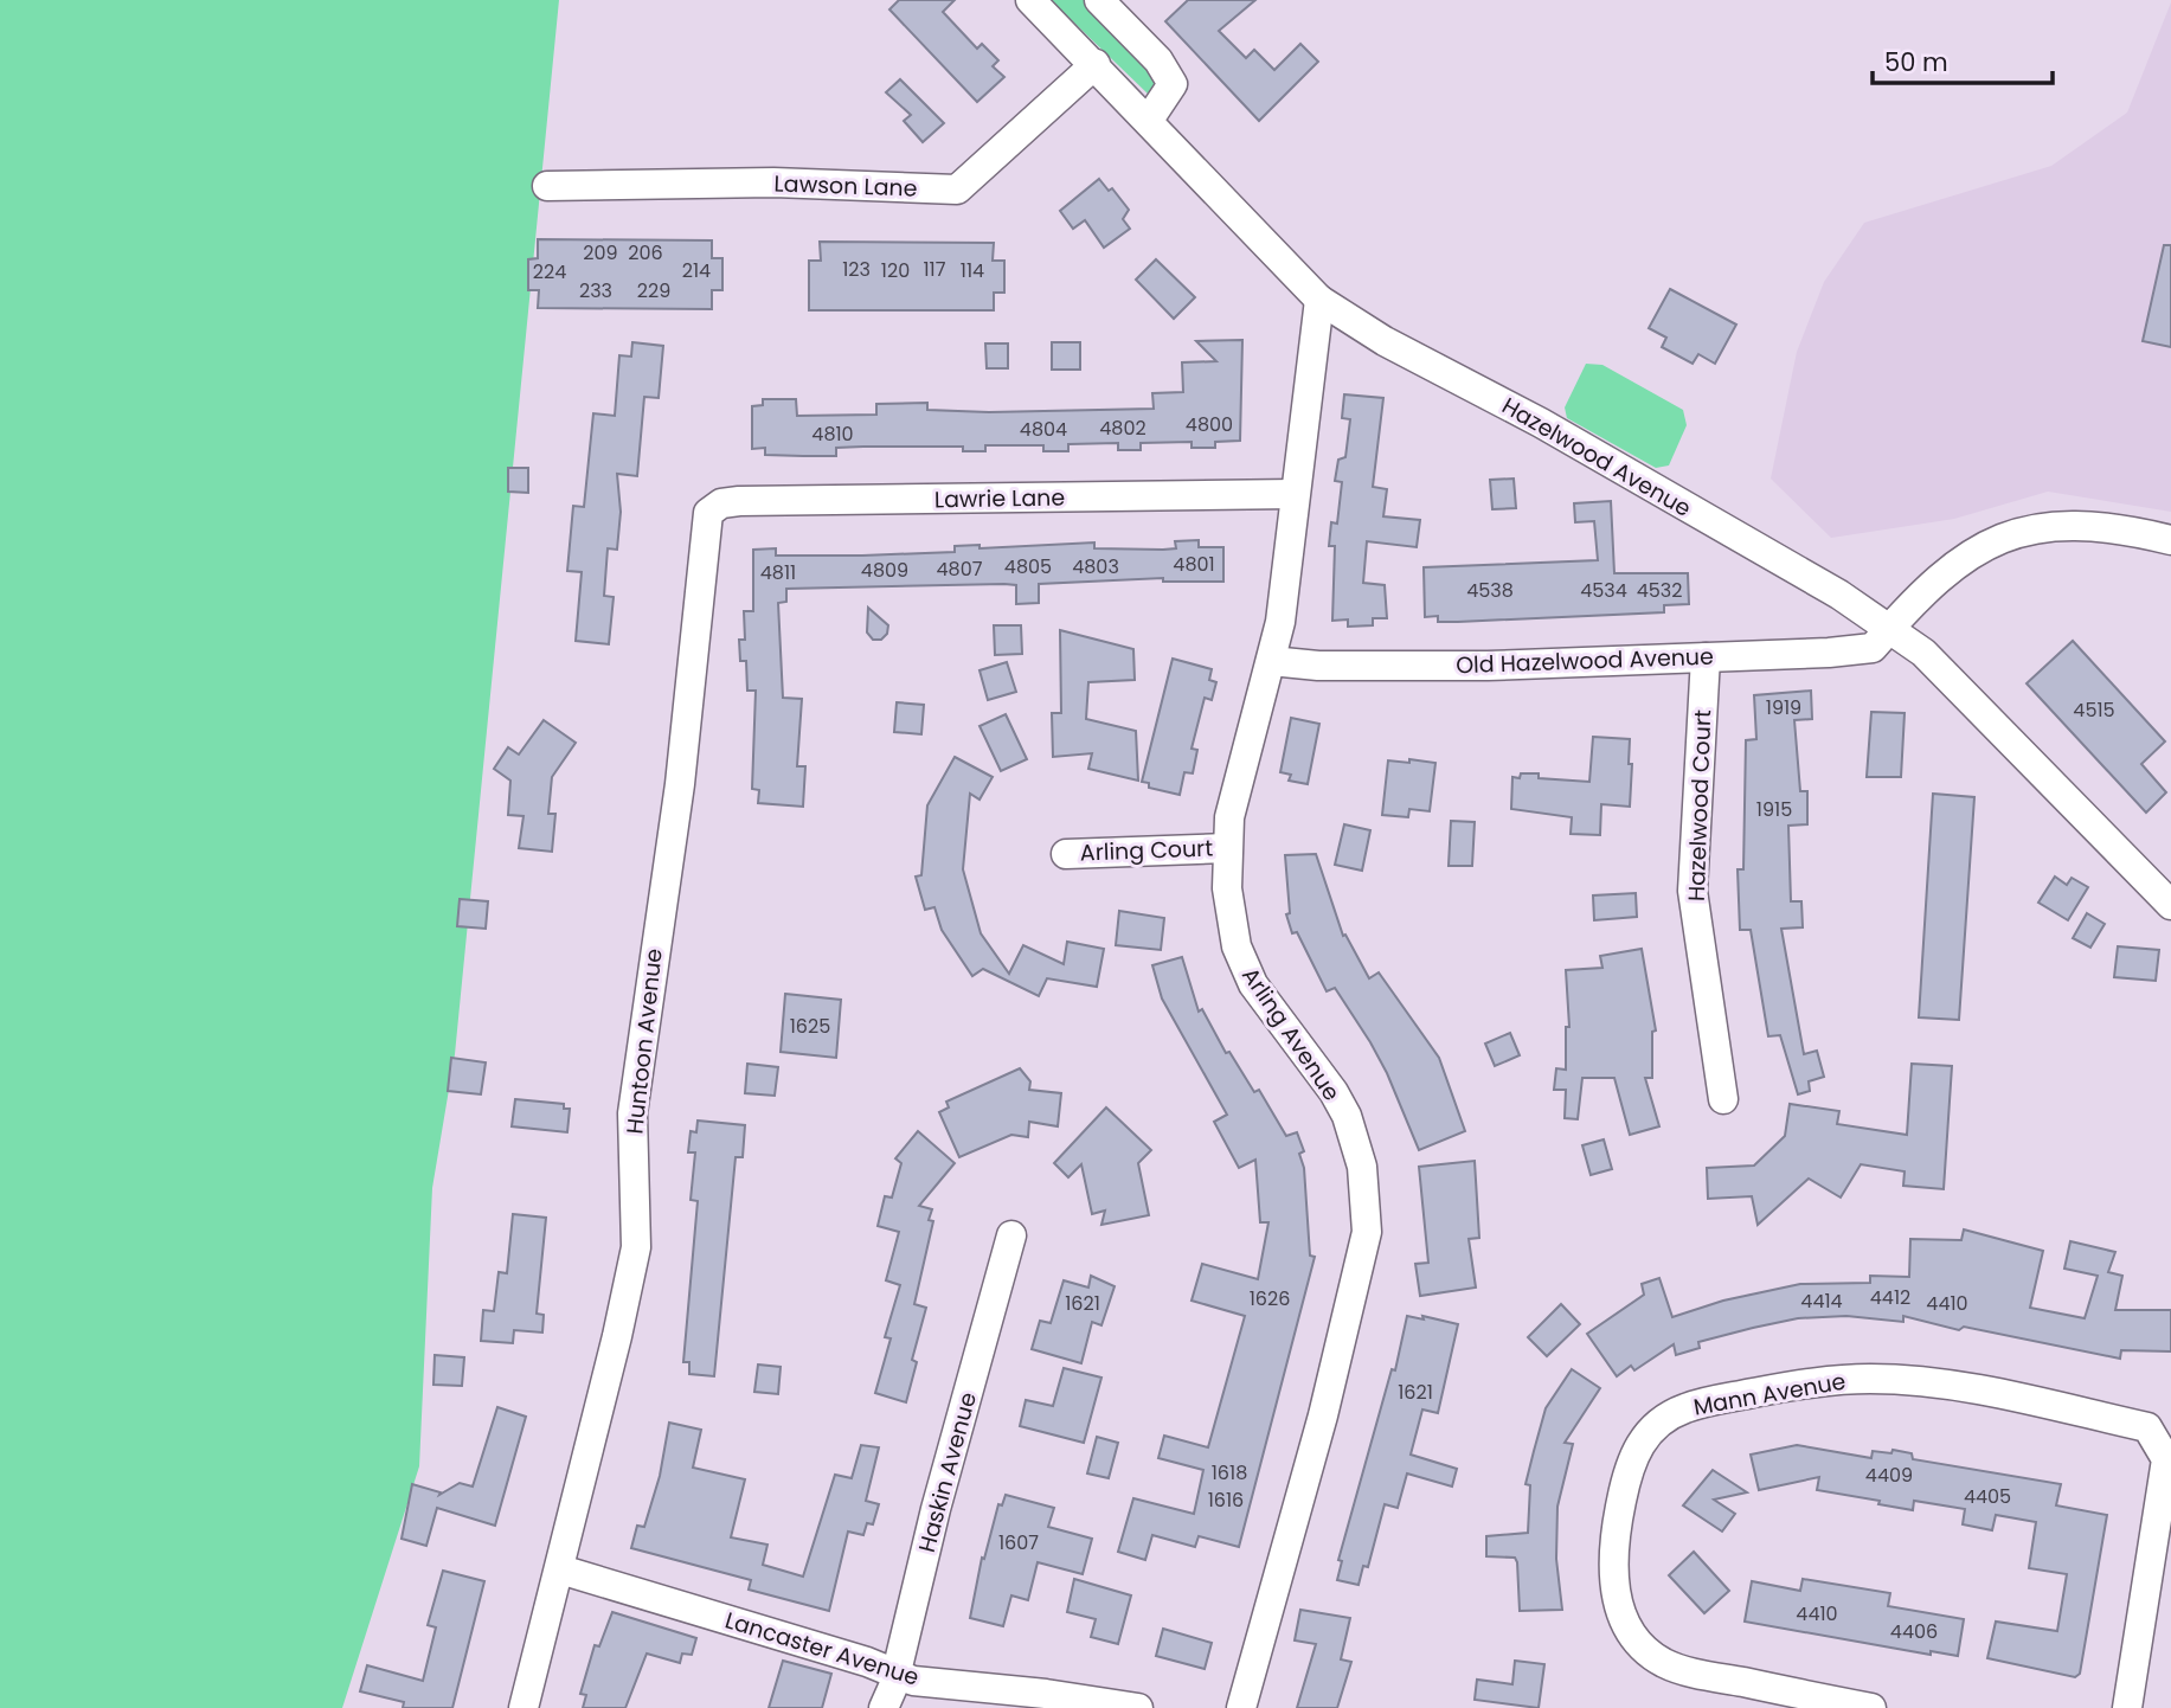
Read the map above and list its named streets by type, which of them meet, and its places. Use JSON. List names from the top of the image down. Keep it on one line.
{"streets":{"street":["Lawson Lane","Hazelwood Avenue","Lawrie Lane","Old Hazelwood Avenue","Hazelwood Court","Arling Court","Arling Avenue","Huntoon Avenue","Mann Avenue","Haskin Avenue","Lancaster Avenue"]},"crossings":[["Lawson Lane","Hazelwood Avenue"],["Hazelwood Avenue","Old Hazelwood Avenue"],["Hazelwood Avenue","Arling Avenue"],["Lawrie Lane","Arling Avenue"],["Lawrie Lane","Huntoon Avenue"],["Old Hazelwood Avenue","Hazelwood Court"],["Old Hazelwood Avenue","Arling Avenue"],["Arling Court","Arling Avenue"],["Huntoon Avenue","Lancaster Avenue"],["Haskin Avenue","Lancaster Avenue"]],"house_numbers":["209","206","123","117","214","120","114","224","233","229","4800","4802","4804","4810","4801","4805","4803","4807","4809","4811","4538","4534","4532","1919","4515","1915","1625","4412","1626","4414","1621","4410","1621","1618","4409","4405","1616","1607","4410","4406"],"scale_bar":"50 m"}
